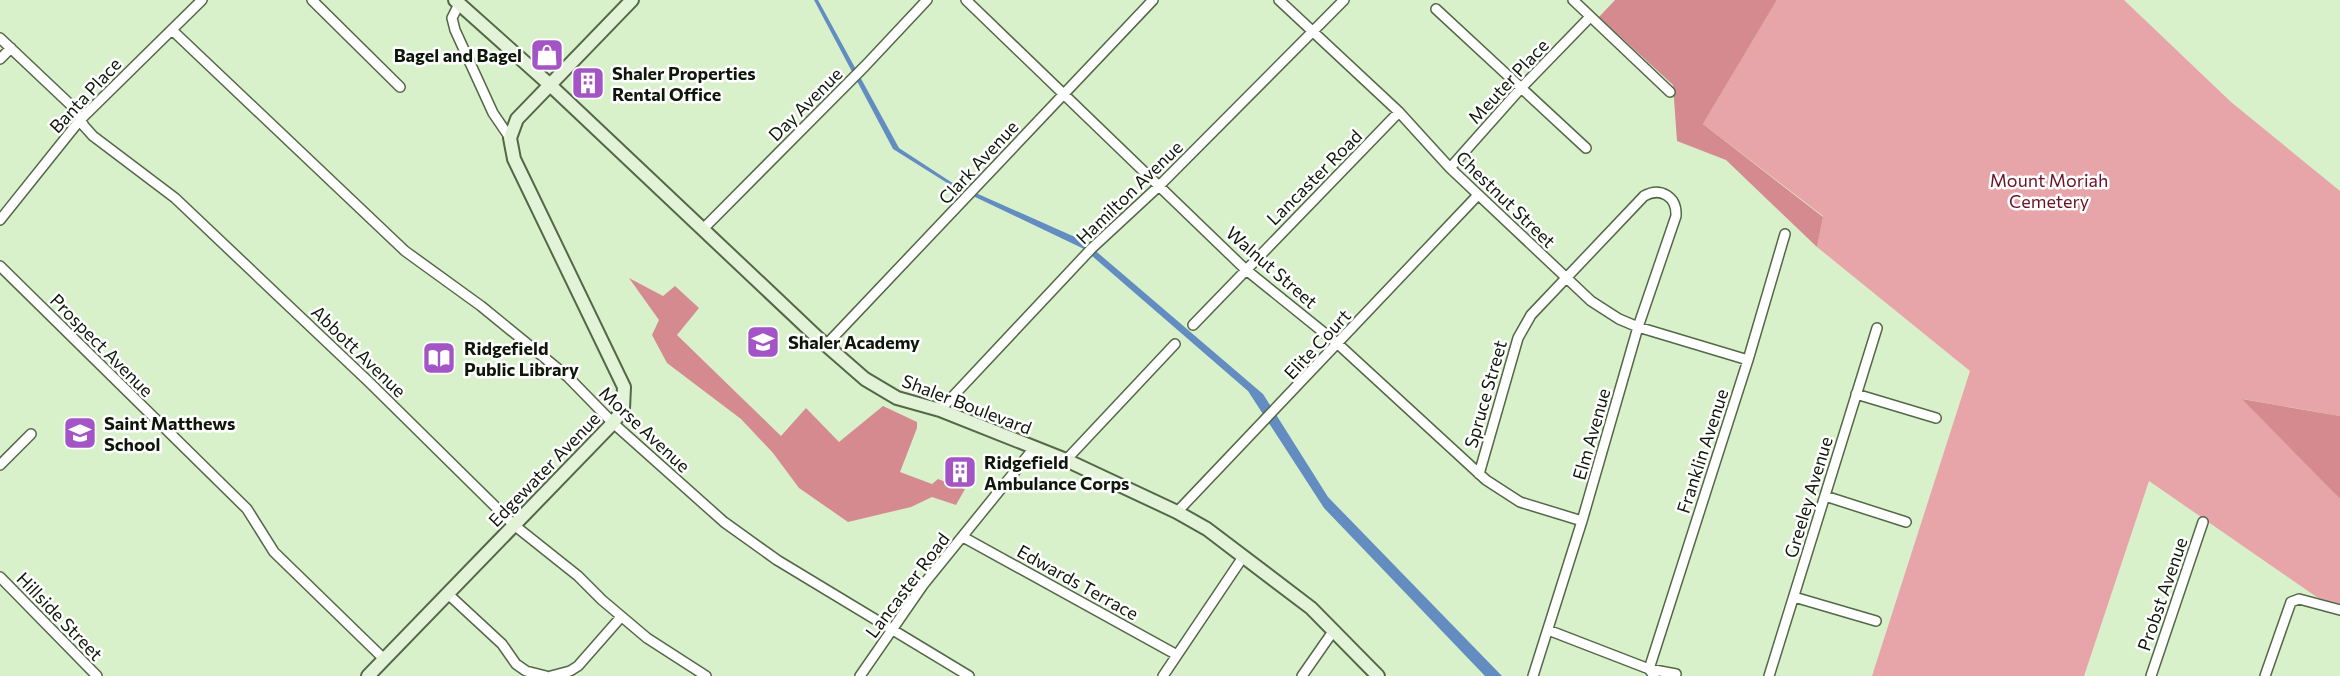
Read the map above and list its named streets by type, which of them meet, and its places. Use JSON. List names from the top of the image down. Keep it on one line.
{"streets":{"street":["Meuter Place","Banta Place","Day Avenue","Clark Avenue","Lancaster Road","Hamilton Avenue","Chestnut Street","Walnut Street","Elite Court","Prospect Avenue","Abbott Avenue","Spruce Street","Shaler Boulevard","Morse Avenue","Elm Avenue","Franklin Avenue","Edgewater Avenue","Greeley Avenue","Edwards Terrace","Probst Avenue","Hillside Street"]},"crossings":[["Meuter Place","Chestnut Street"],["Banta Place","Abbott Avenue"],["Banta Place","Morse Avenue"],["Day Avenue","Shaler Boulevard"],["Clark Avenue","Walnut Street"],["Clark Avenue","Shaler Boulevard"],["Lancaster Road","Chestnut Street"],["Lancaster Road","Walnut Street"],["Lancaster Road","Shaler Boulevard"],["Lancaster Road","Morse Avenue"],["Lancaster Road","Edwards Terrace"],["Hamilton Avenue","Chestnut Street"],["Hamilton Avenue","Walnut Street"],["Hamilton Avenue","Shaler Boulevard"],["Chestnut Street","Elite Court"],["Chestnut Street","Spruce Street"],["Chestnut Street","Elm Avenue"],["Chestnut Street","Franklin Avenue"],["Walnut Street","Elite Court"],["Walnut Street","Spruce Street"],["Walnut Street","Elm Avenue"],["Elite Court","Shaler Boulevard"],["Prospect Avenue","Edgewater Avenue"],["Abbott Avenue","Edgewater Avenue"],["Spruce Street","Elm Avenue"],["Morse Avenue","Edgewater Avenue"]],"parks":["Mount Moriah Cemetery"],"places":{"shop":["Bagel and Bagel"],"building":["Shaler Properties Rental Office","Ridgefield Ambulance Corps"],"school or university":["Shaler Academy","Saint Matthews School"],"library":["Ridgefield Public Library"]}}
